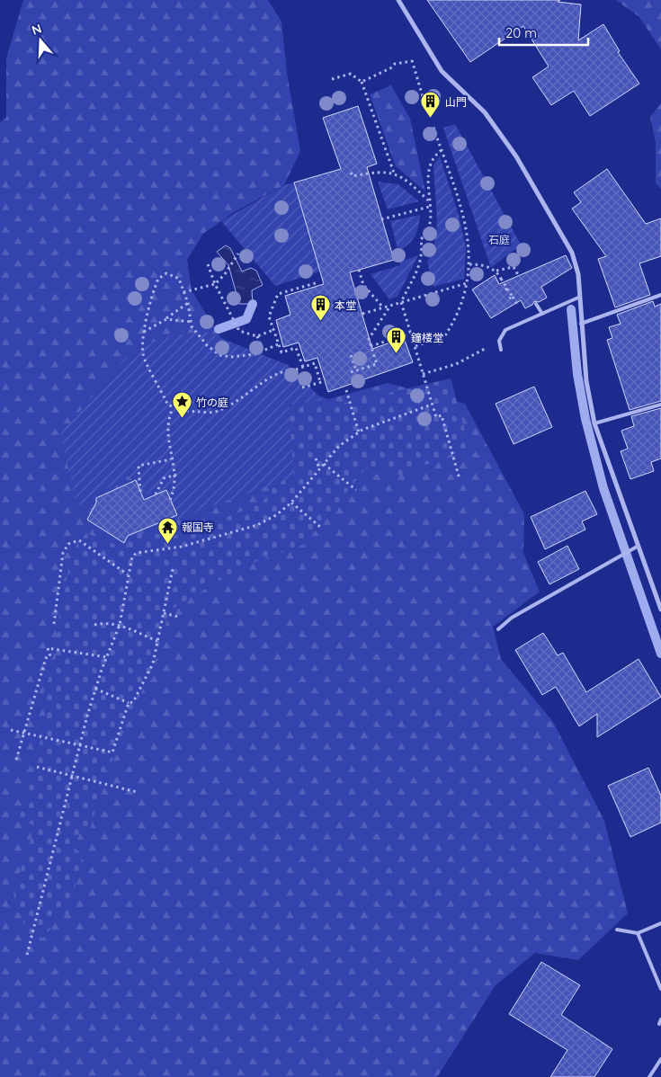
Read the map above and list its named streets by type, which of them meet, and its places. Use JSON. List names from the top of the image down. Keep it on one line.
{"parks":["石庭"],"places":{"building":["山門","本堂","鐘楼堂"],"place":["竹の庭"],"temple":["報国寺"]},"scale_bar":"20 m","north":"top"}
